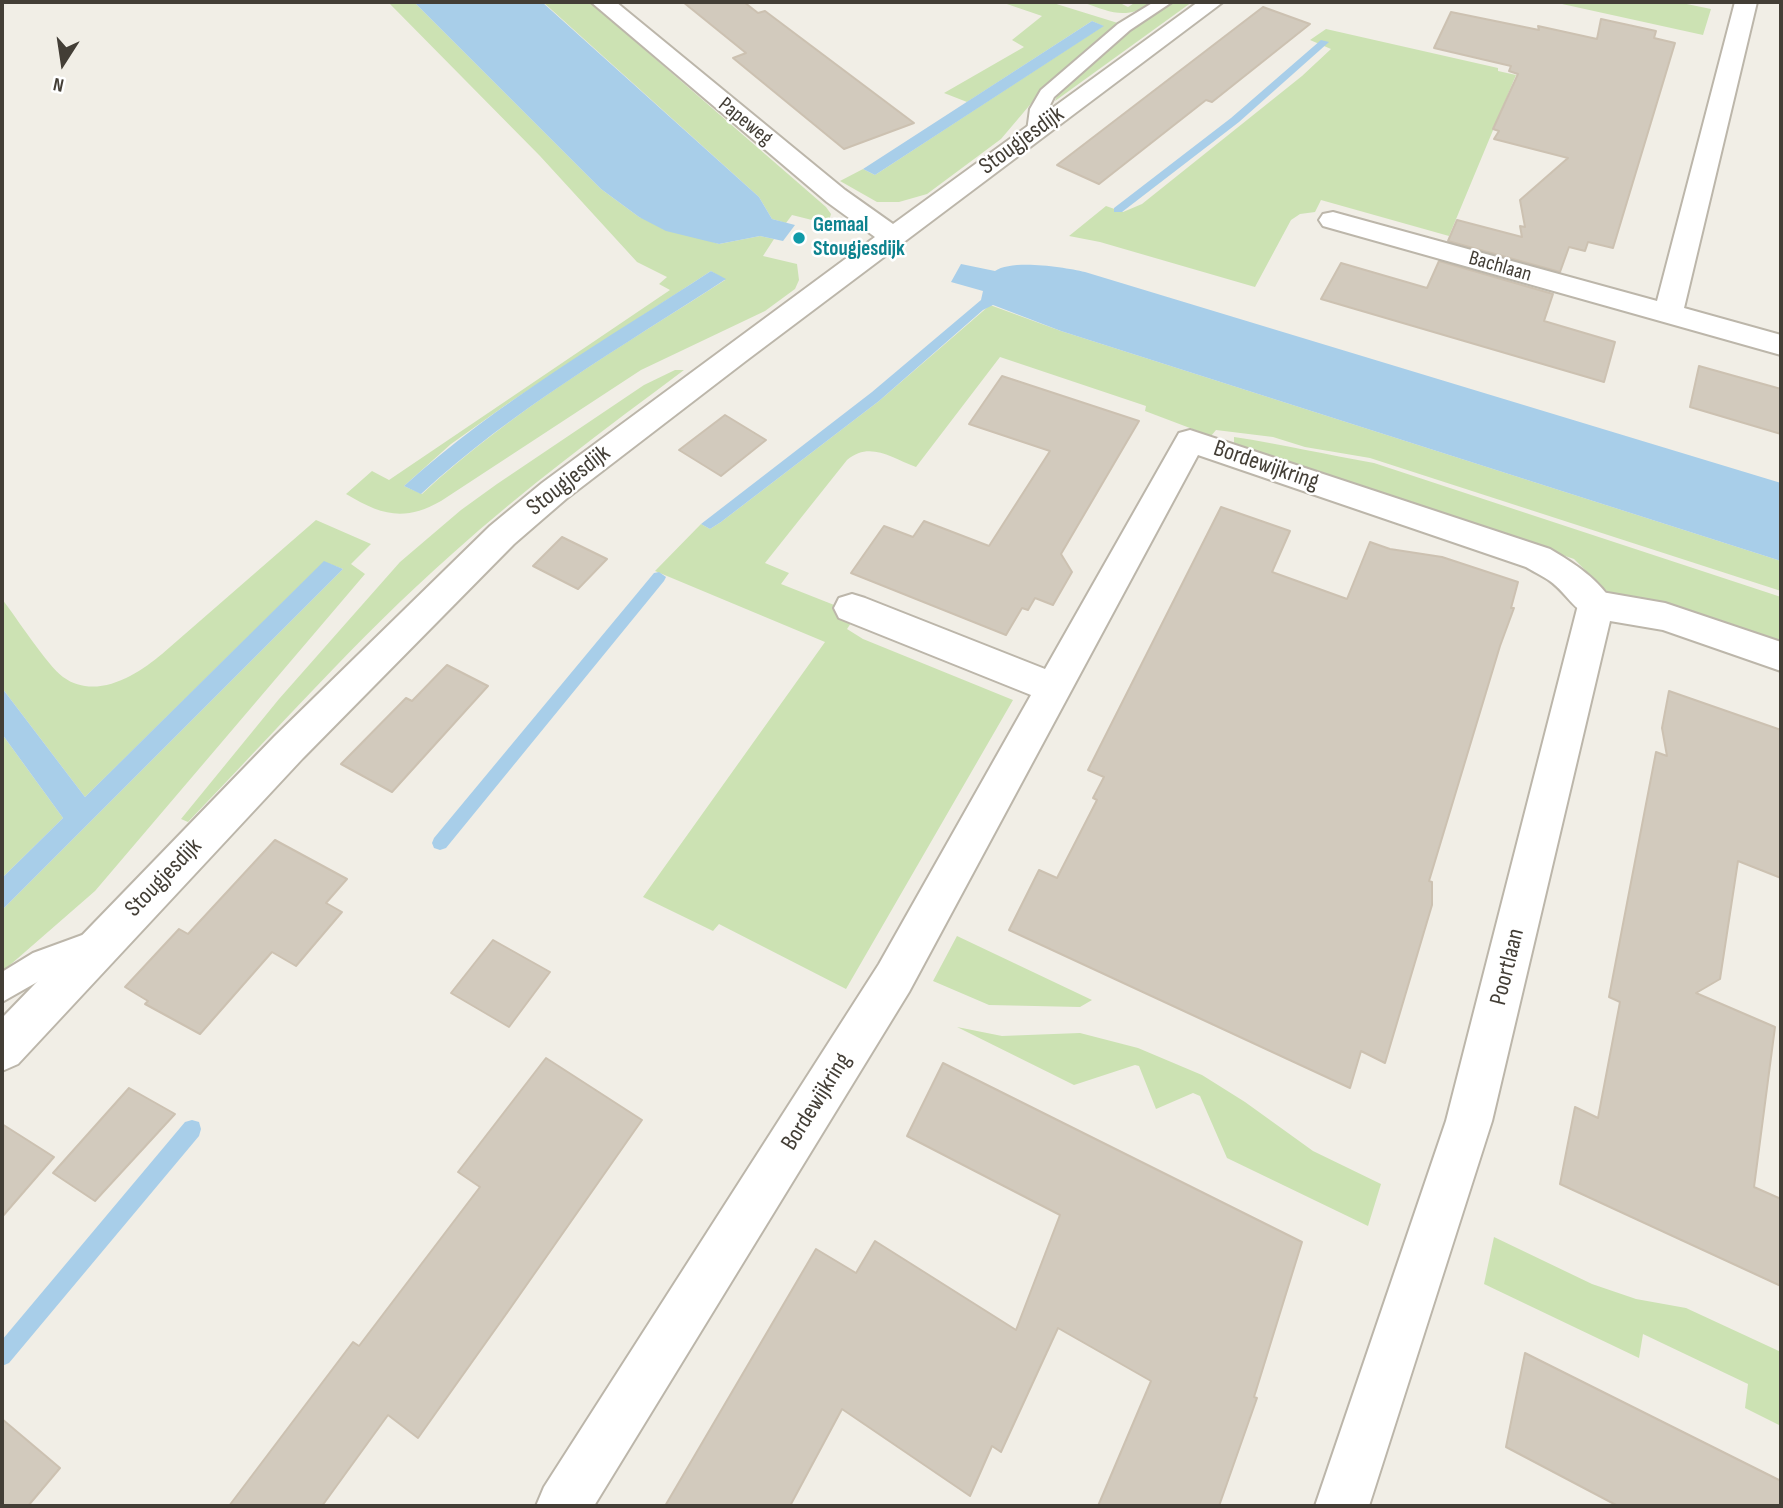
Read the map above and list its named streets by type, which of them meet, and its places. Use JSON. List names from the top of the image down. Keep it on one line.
{"streets":{"street":["Papeweg","Stougjesdijk","Bachlaan","Bordewijkring","Poortlaan"]},"crossings":[["Papeweg","Stougjesdijk"],["Bordewijkring","Poortlaan"]],"places":["Gemaal Stougjesdijk"],"north":"bottom"}
